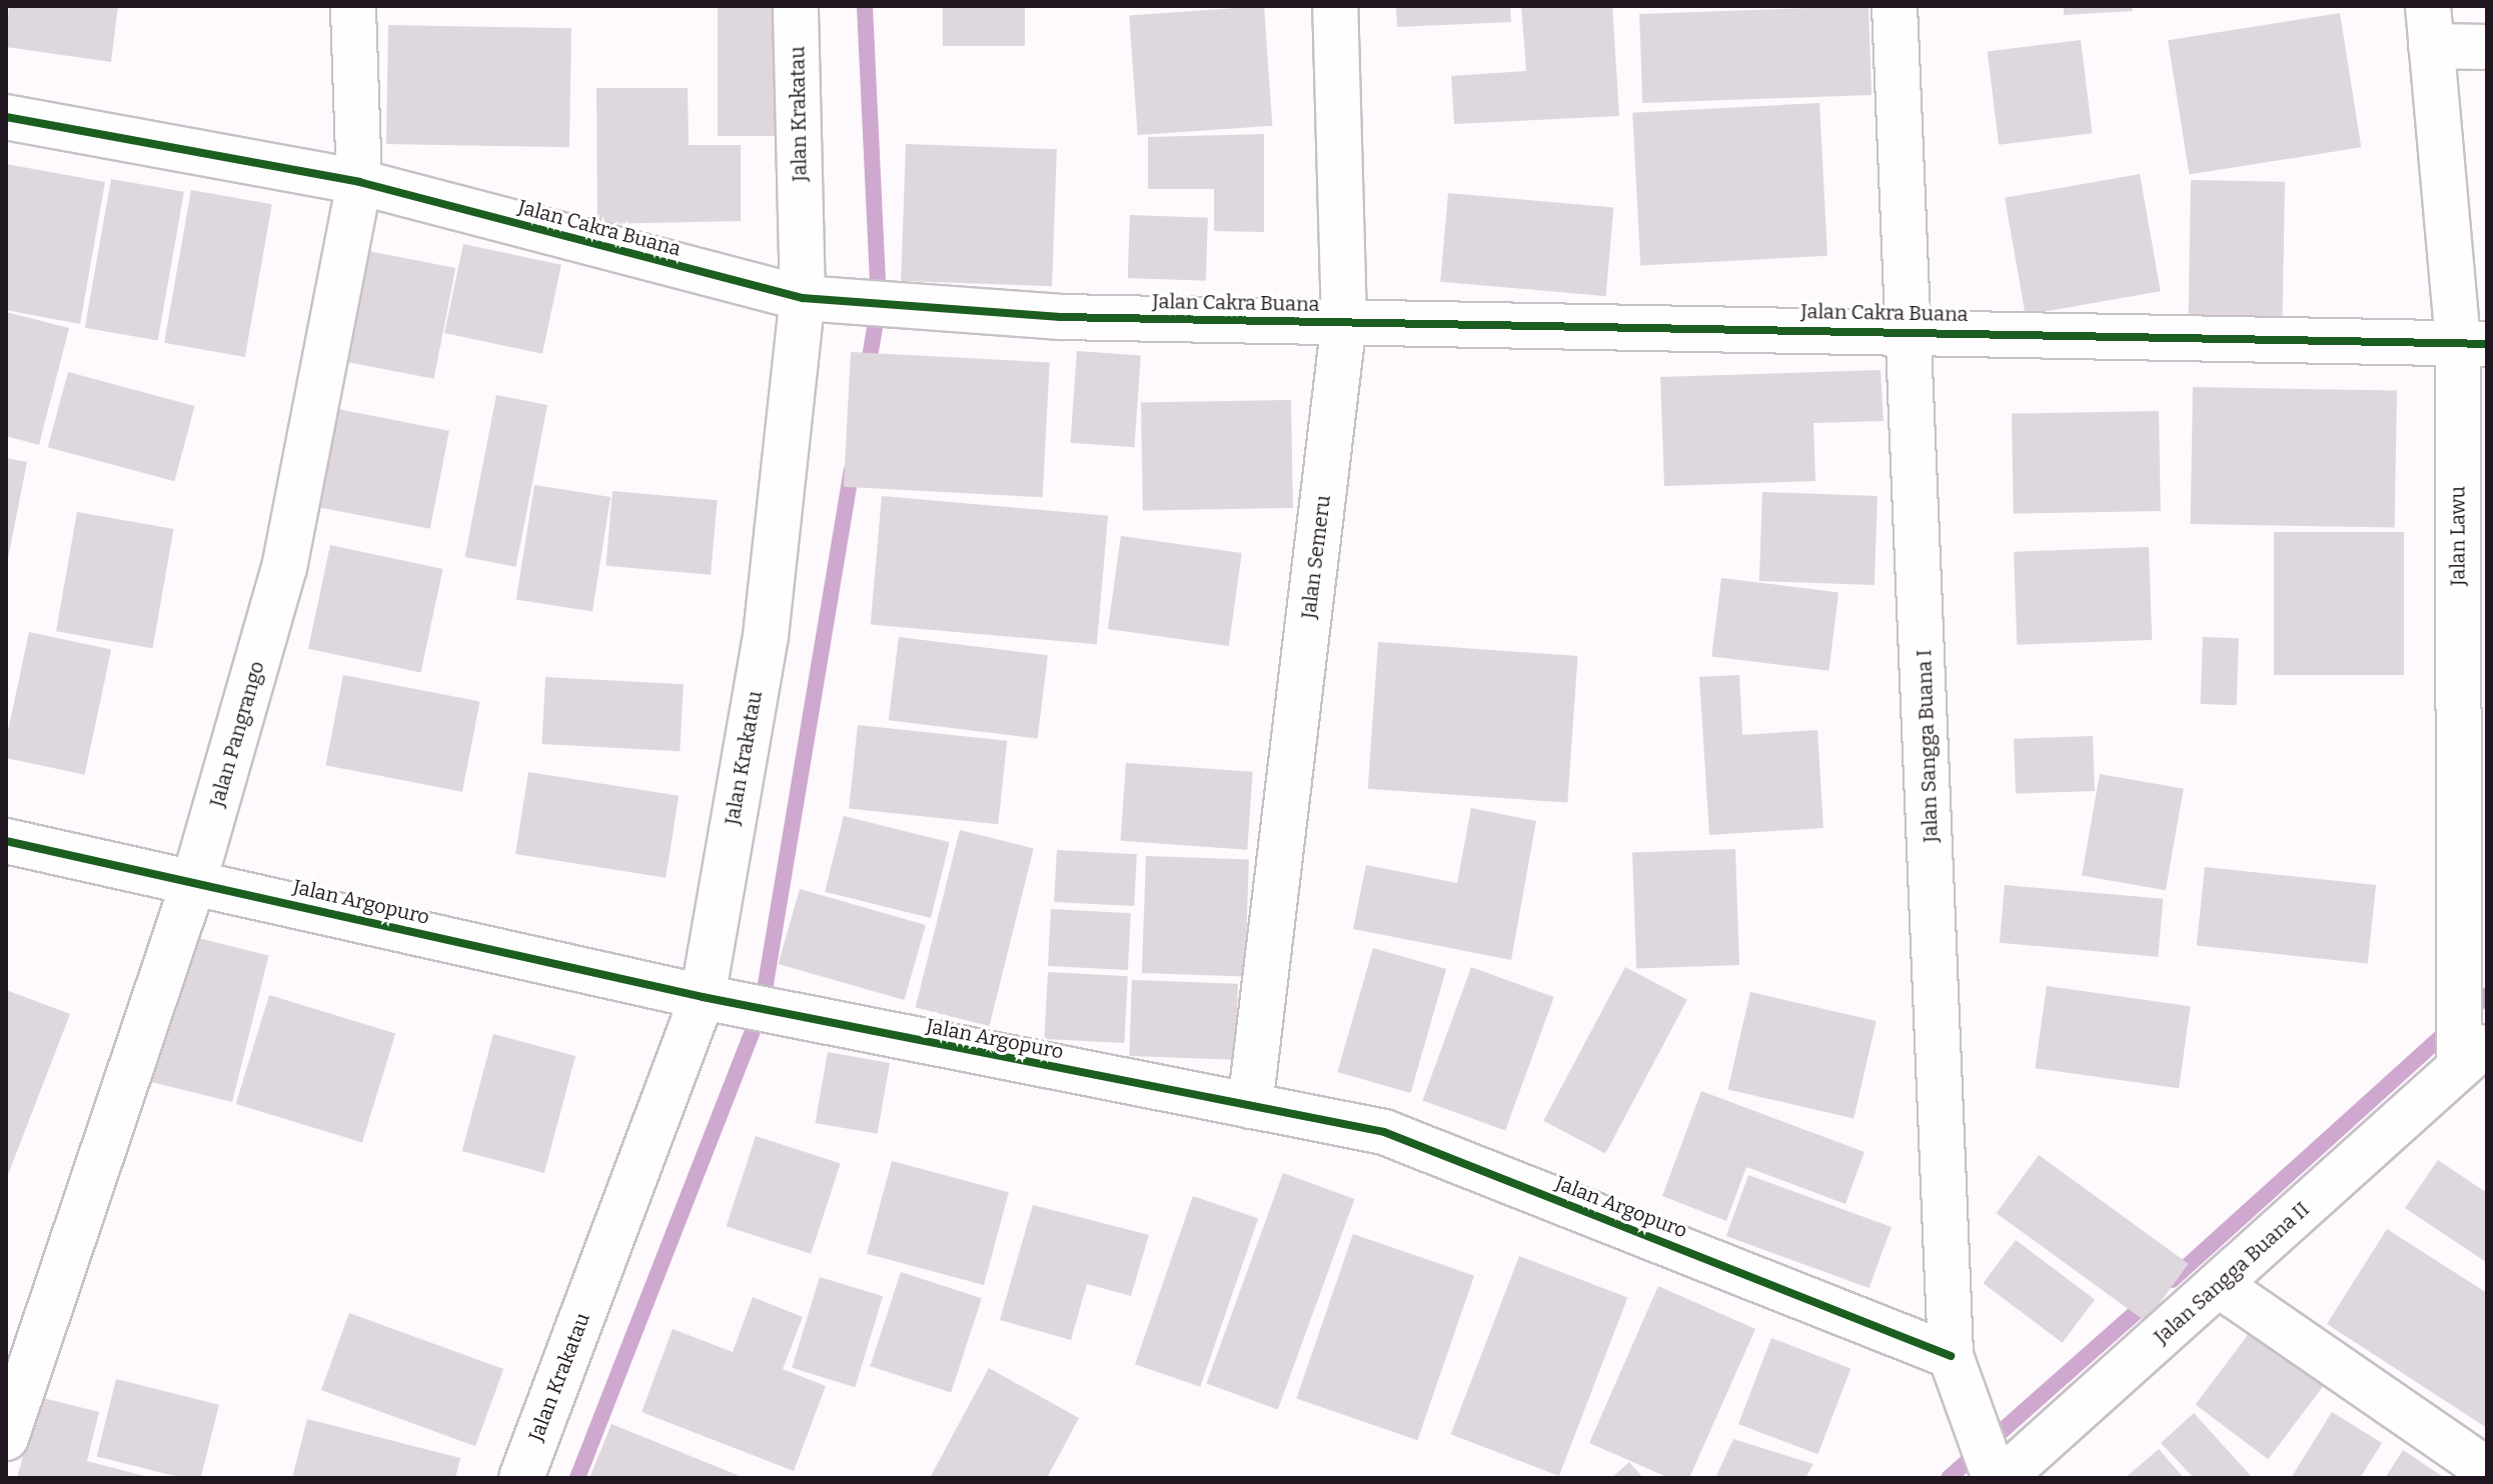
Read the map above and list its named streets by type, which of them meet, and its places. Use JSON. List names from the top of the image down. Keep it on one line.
{"streets":{"street":["Jalan Krakatau","Jalan Cakra Buana","Jalan Lawu","Jalan Semeru","Jalan Pangrango","Jalan Sangga Buana I","Jalan Argopuro","Jalan Sangga Buana II"]},"crossings":[["Jalan Krakatau","Jalan Cakra Buana"],["Jalan Krakatau","Jalan Argopuro"],["Jalan Cakra Buana","Jalan Lawu"],["Jalan Cakra Buana","Jalan Semeru"],["Jalan Cakra Buana","Jalan Pangrango"],["Jalan Cakra Buana","Jalan Sangga Buana I"],["Jalan Lawu","Jalan Sangga Buana II"],["Jalan Semeru","Jalan Argopuro"],["Jalan Pangrango","Jalan Argopuro"],["Jalan Sangga Buana I","Jalan Argopuro"]]}
